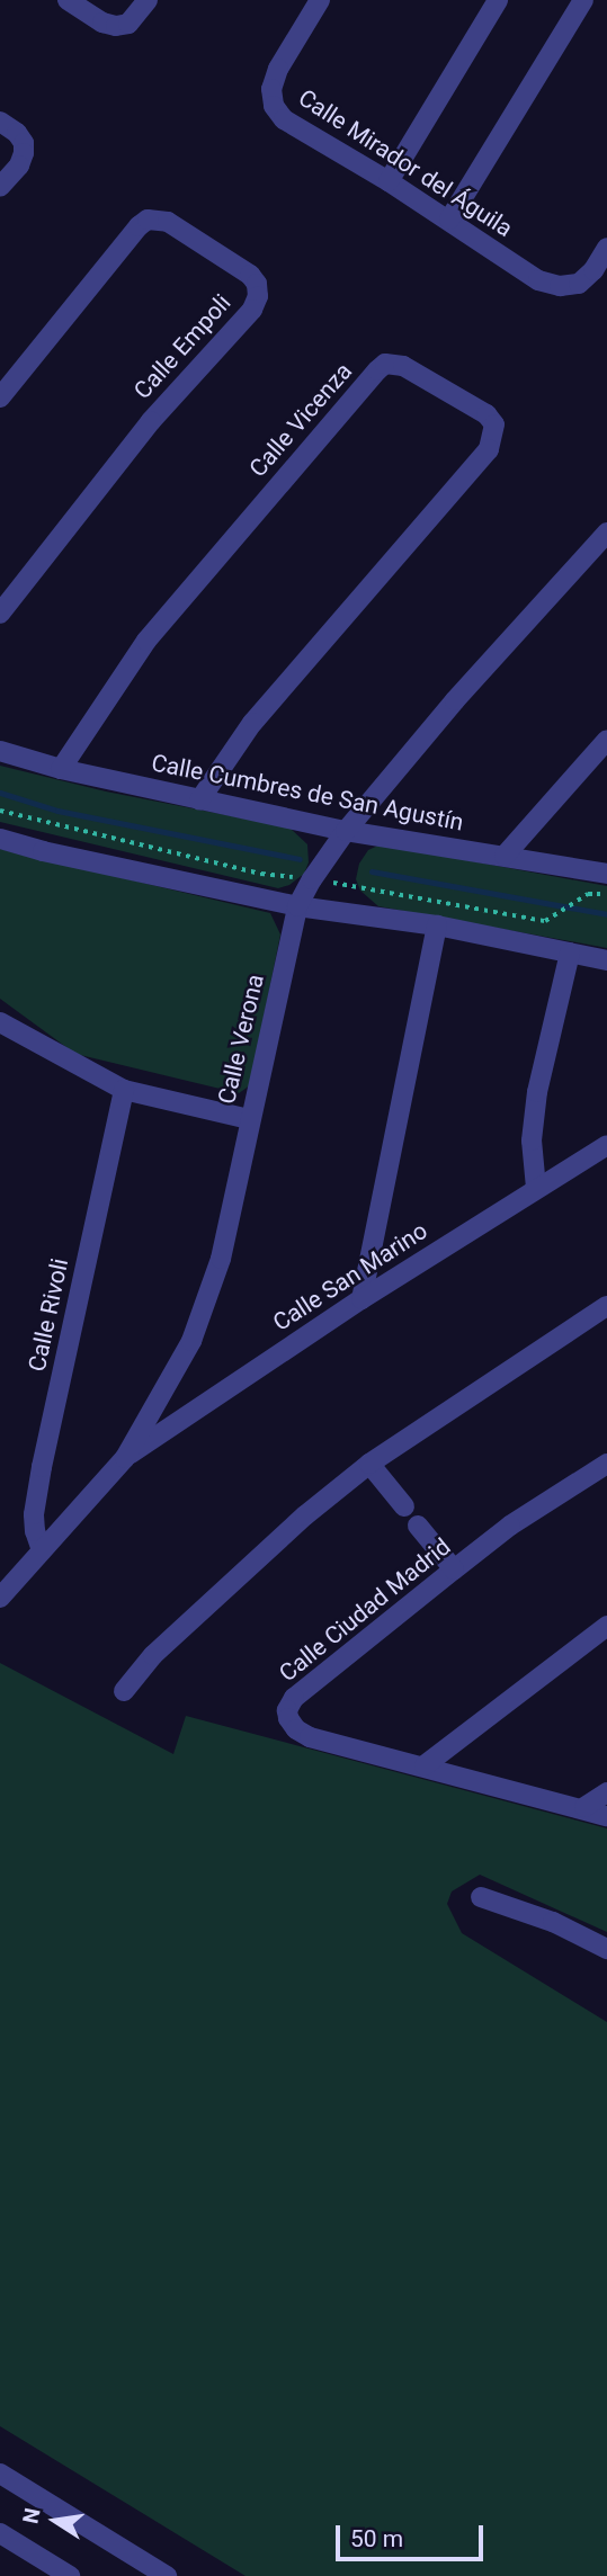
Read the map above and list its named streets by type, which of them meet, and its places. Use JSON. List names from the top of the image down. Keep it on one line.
{"streets":{"street":["Calle Mirador del Águila","Calle Empoli","Calle Vicenza","Calle Cumbres de San Agustín","Calle Verona","Calle San Marino","Calle Rivoli","Calle Ciudad Madrid"]},"crossings":[["Calle Vicenza","Calle Cumbres de San Agustín"],["Calle Cumbres de San Agustín","Calle Verona"],["Calle Verona","Calle San Marino"],["Calle Verona","Calle Rivoli"]],"scale_bar":"50 m","north":"left"}
